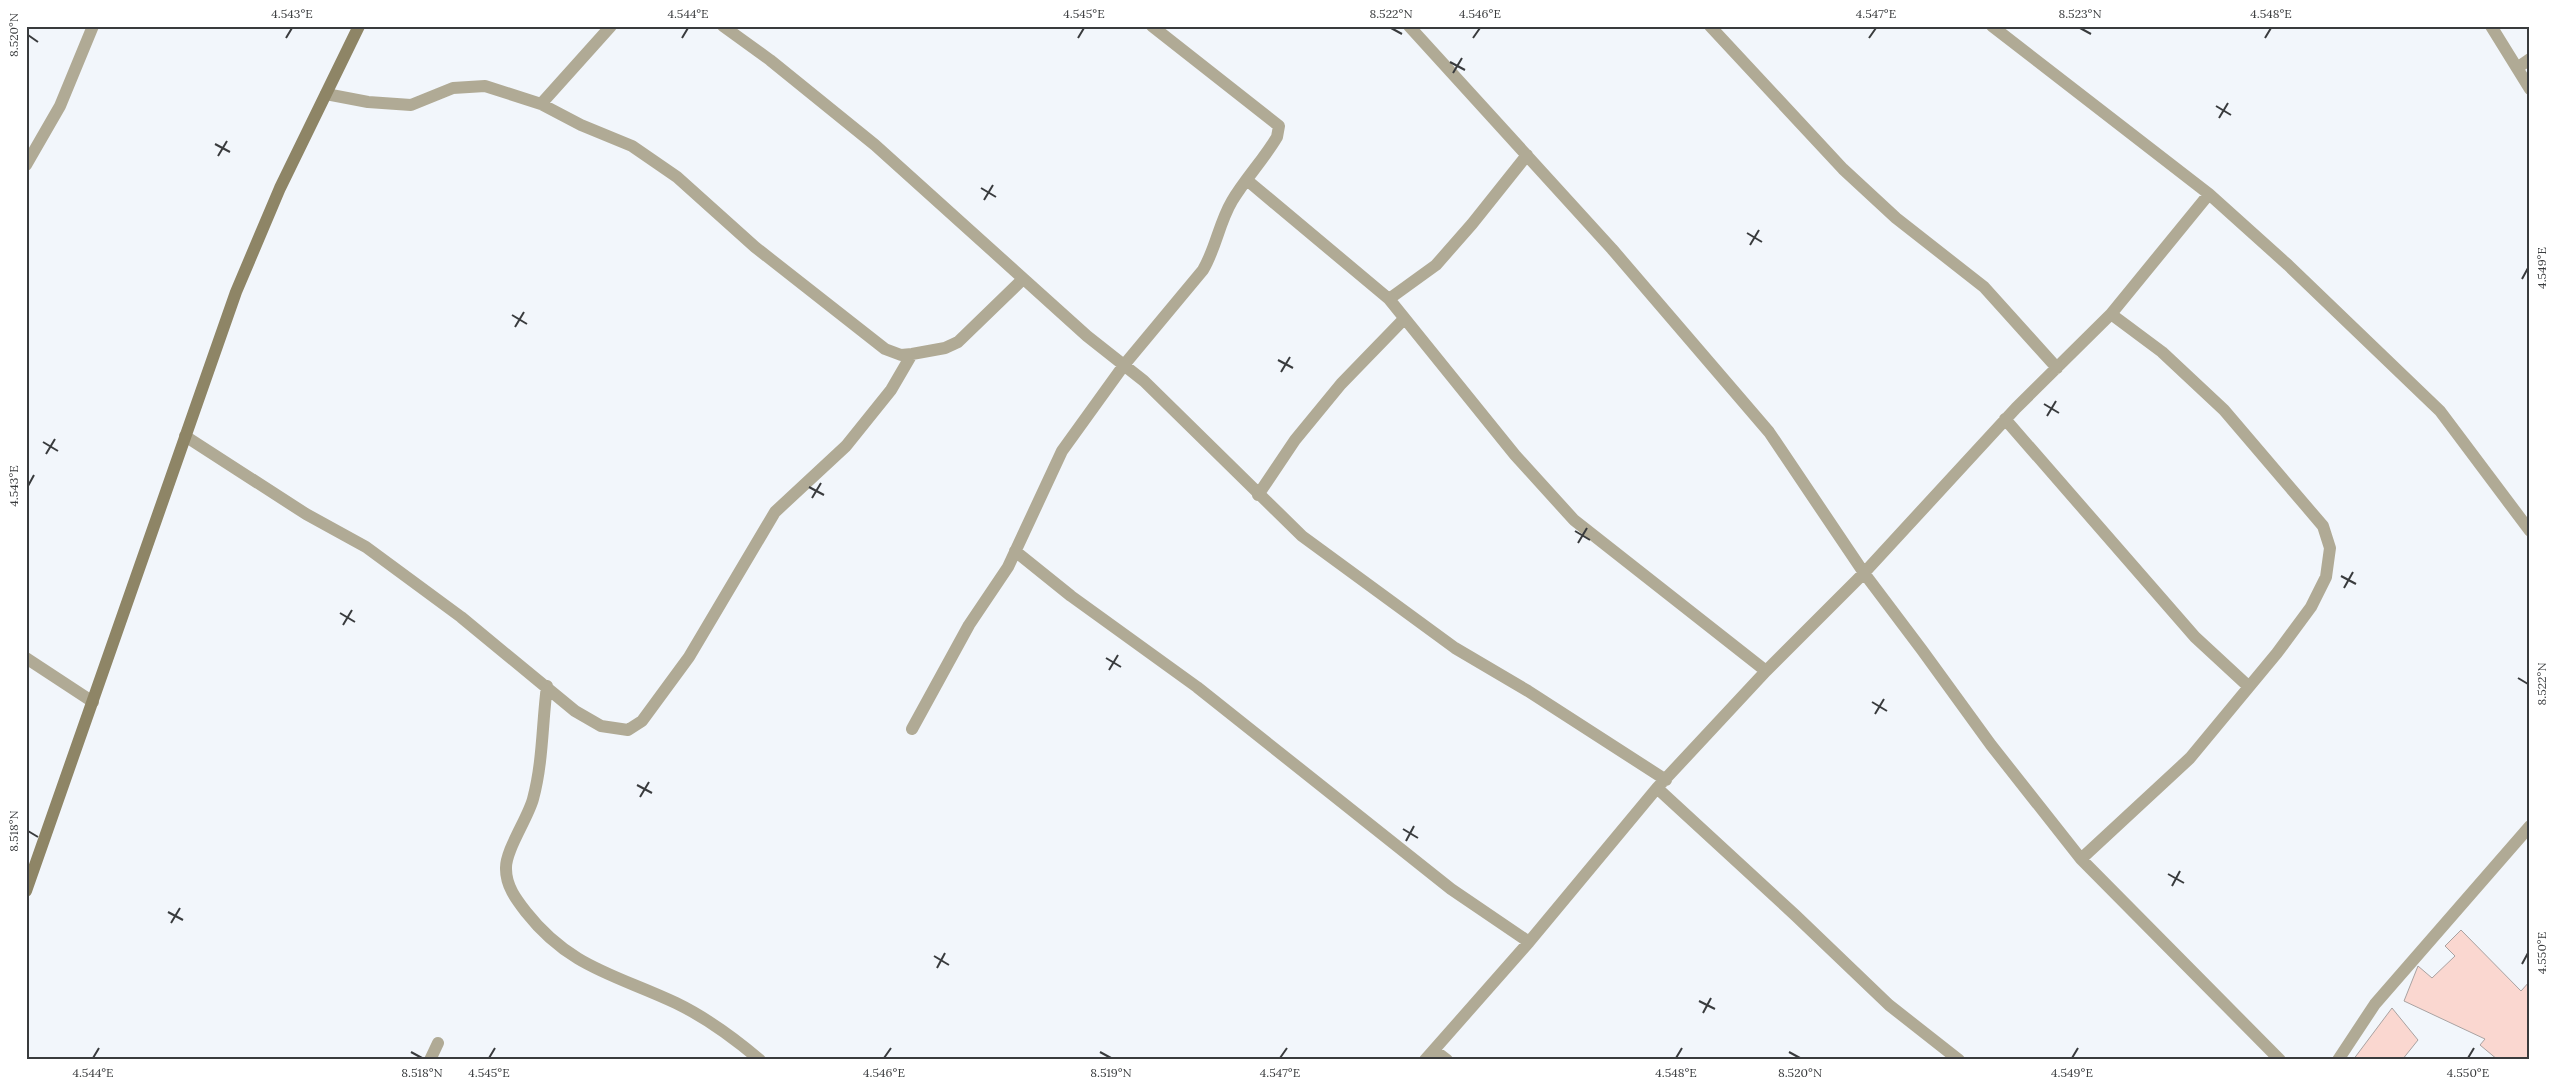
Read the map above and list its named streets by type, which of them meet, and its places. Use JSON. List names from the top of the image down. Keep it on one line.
{"coordinates":["4.543°E","4.544°E","4.545°E","8.522°N","4.546°E","4.547°E","8.523°N","4.548°E","8.520°N","4.549°E","8.518°N","4.550°E","8.519°N"]}
